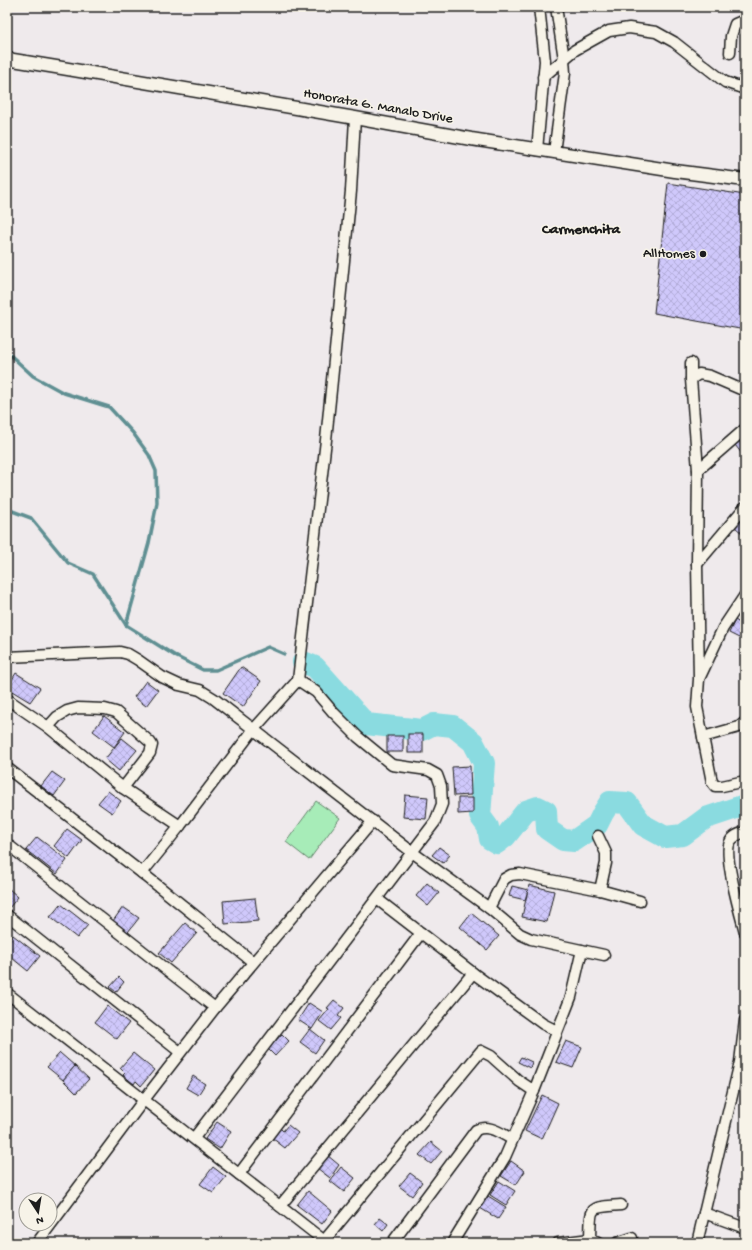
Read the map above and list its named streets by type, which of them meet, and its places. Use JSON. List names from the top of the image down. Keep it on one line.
{"streets":{"street":["Honorata G. Manalo Drive"]},"districts":["Carmenchita"],"places":["AllHomes"],"north":"bottom"}
